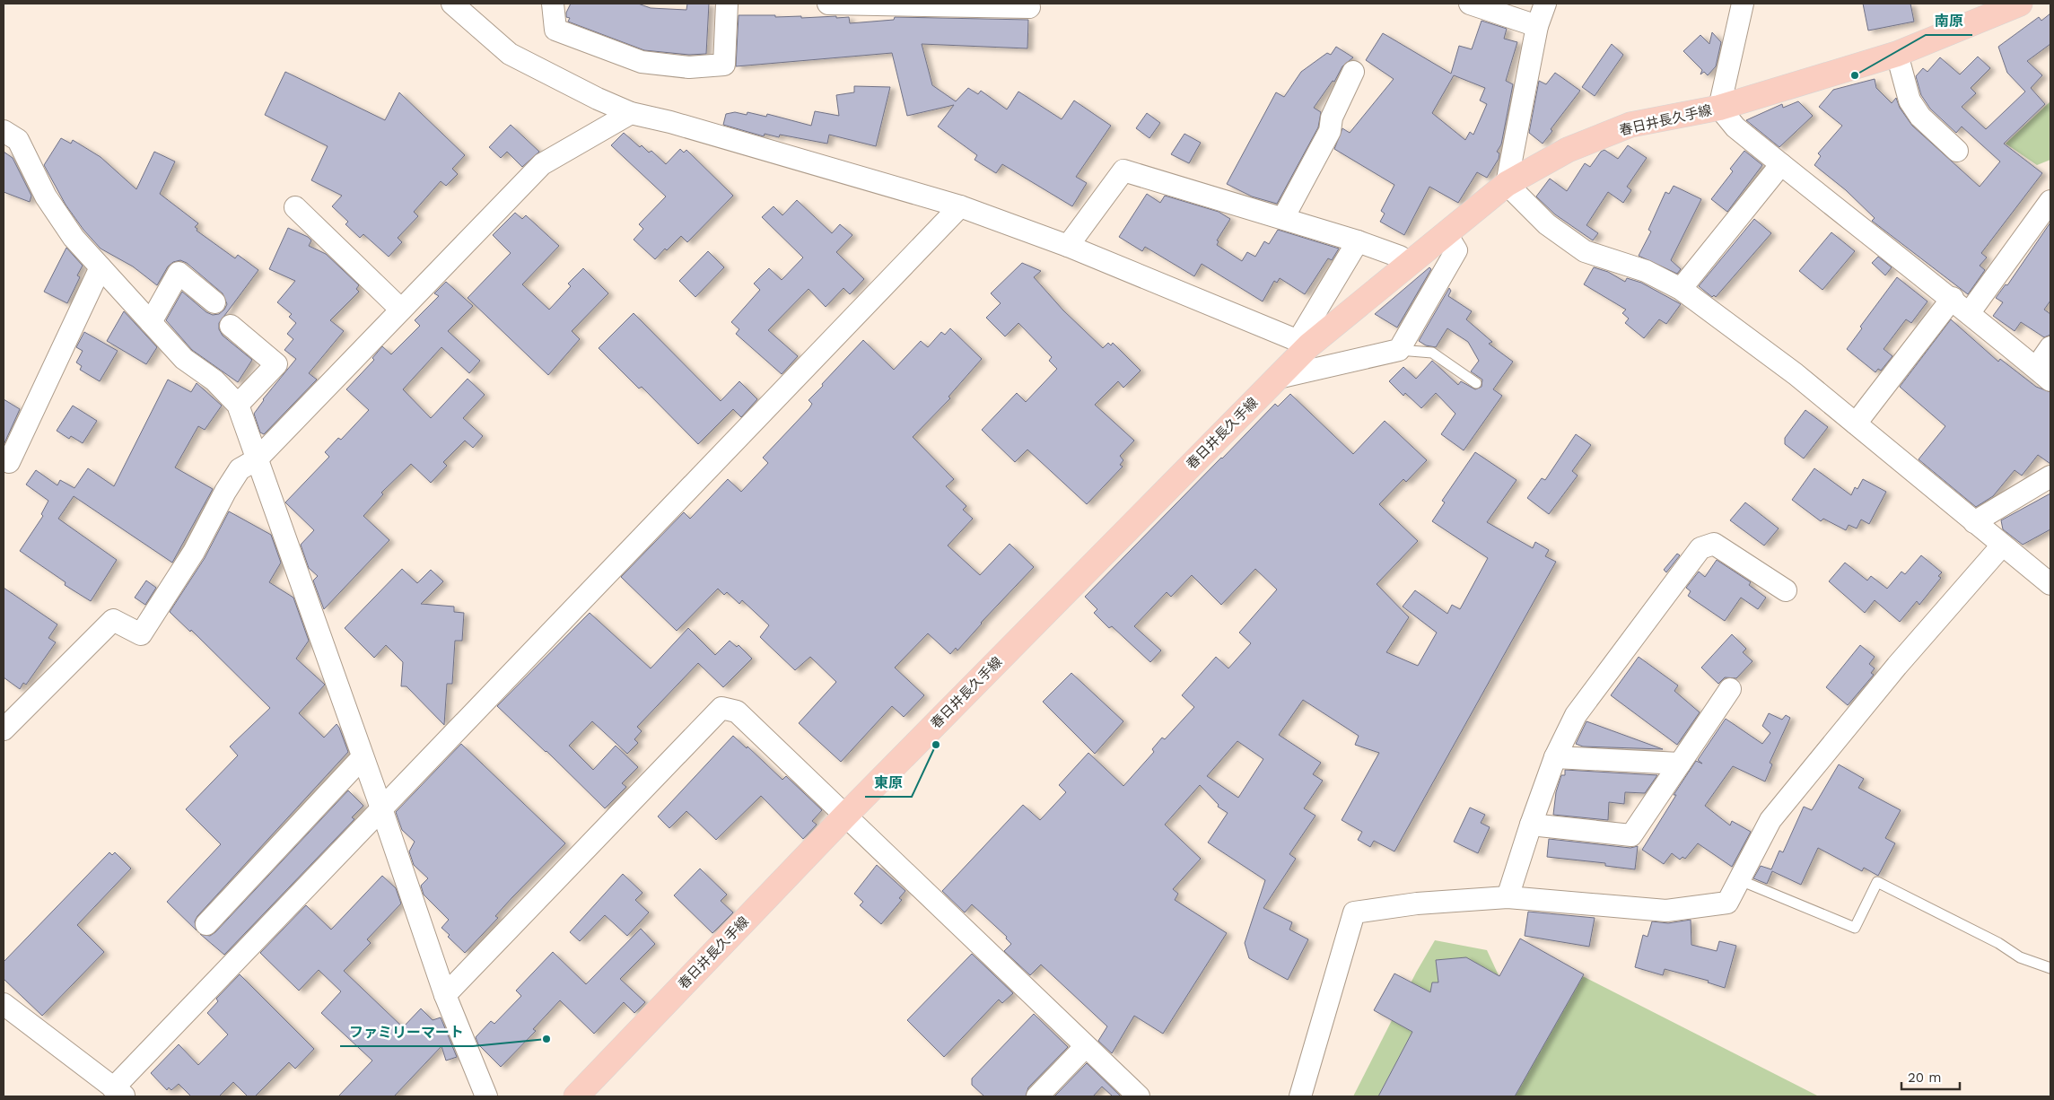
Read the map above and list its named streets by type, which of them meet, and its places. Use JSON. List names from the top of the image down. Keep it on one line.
{"streets":{"main road":["春日井長久手線"]},"places":["南原","東原","ファミリーマート"],"scale_bar":"20 m"}
